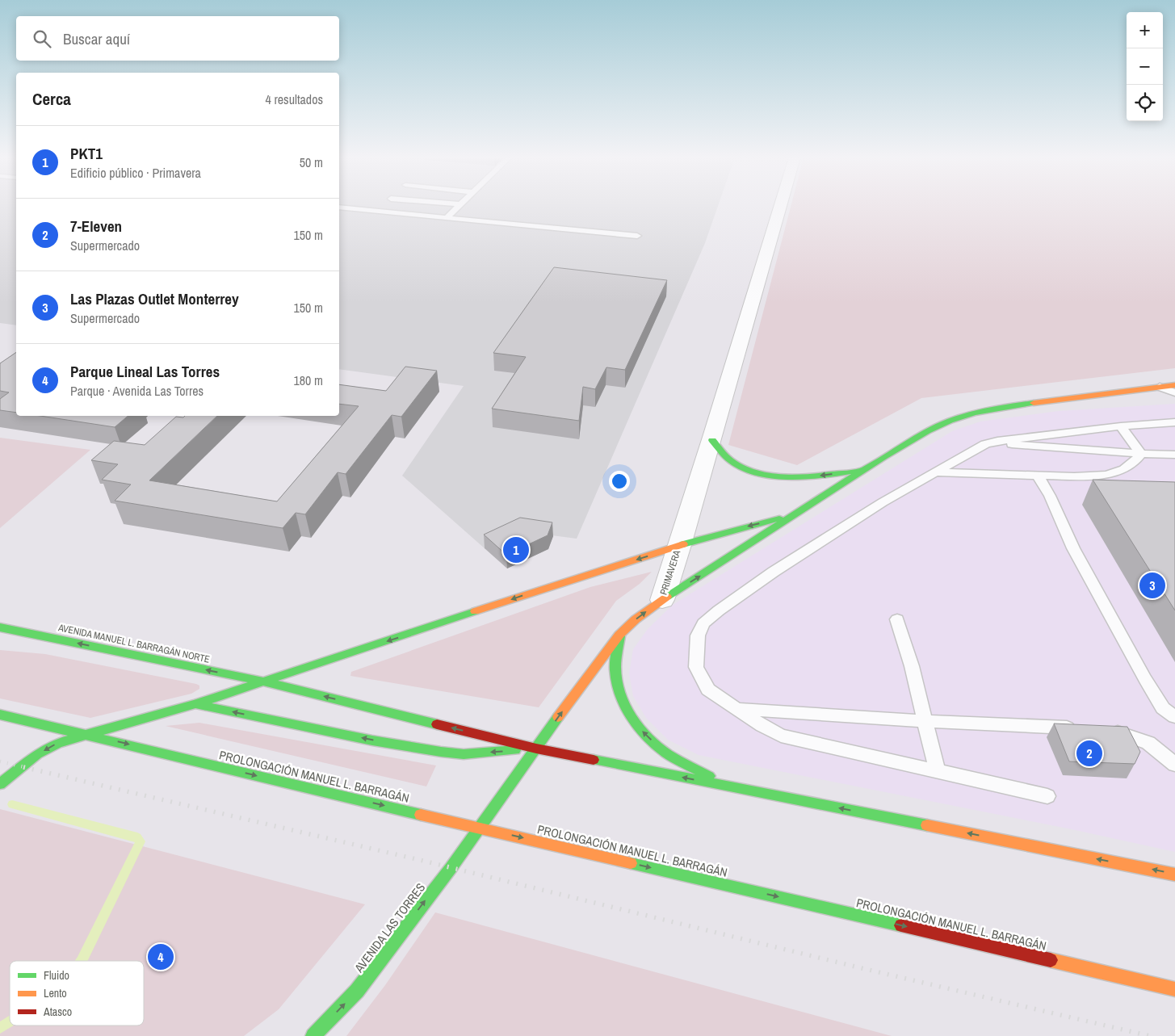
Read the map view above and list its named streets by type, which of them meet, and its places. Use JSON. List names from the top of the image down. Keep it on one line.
{"streets":{"street":["PRIMAVERA","AVENIDA MANUEL L. BARRAGÁN NORTE","PROLONGACIÓN MANUEL L. BARRAGÁN","AVENIDA LAS TORRES"]},"crossings":[["PRIMAVERA","AVENIDA LAS TORRES"],["PROLONGACIÓN MANUEL L. BARRAGÁN","AVENIDA LAS TORRES"]],"one_way":["AVENIDA MANUEL L. BARRAGÁN NORTE","PROLONGACIÓN MANUEL L. BARRAGÁN","AVENIDA LAS TORRES"],"legend":["Fluido","Lento","Atasco"],"page":{"map_buttons":["+","−"],"search":"Buscar aquí","heading":["Cerca","4 resultados"],"list":[{"mark":"1","name":"PKT1","note":"Edificio público · Primavera","value":"50 m"},{"mark":"2","name":"7-Eleven","note":"Supermercado","value":"150 m"},{"mark":"3","name":"Las Plazas Outlet Monterrey","note":"Supermercado","value":"150 m"},{"mark":"4","name":"Parque Lineal Las Torres","note":"Parque · Avenida Las Torres","value":"180 m"}],"pins":["1","3","2","4"]}}
